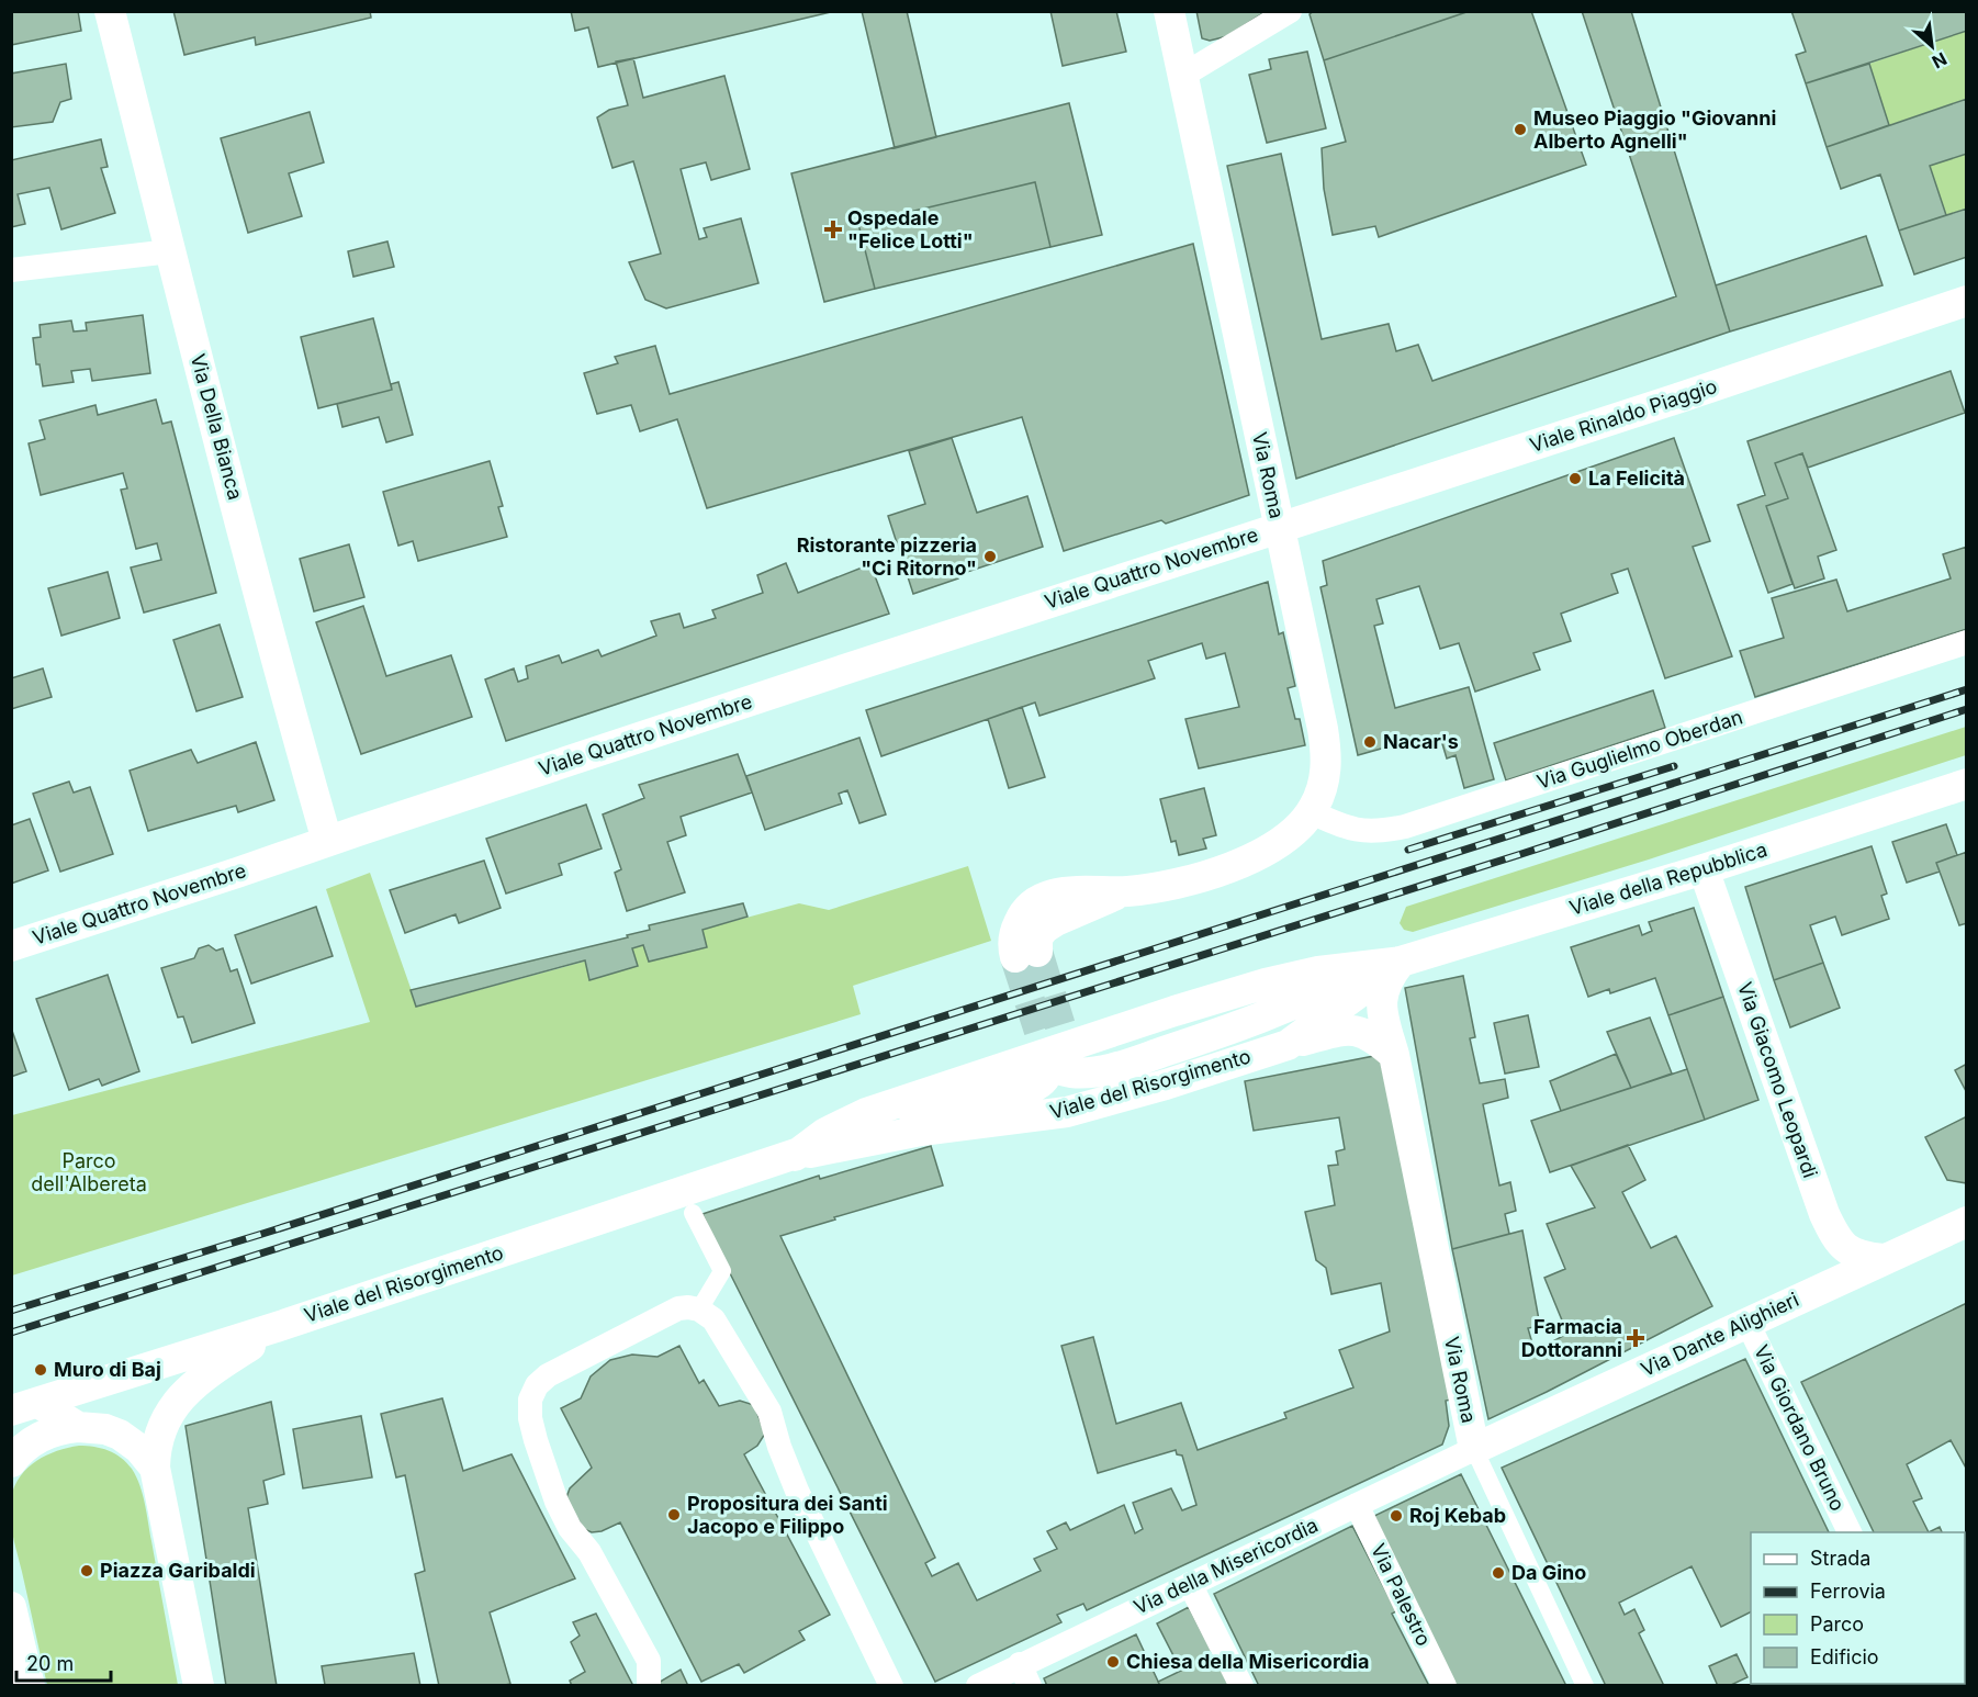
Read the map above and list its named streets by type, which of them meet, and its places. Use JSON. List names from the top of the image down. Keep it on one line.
{"streets":{"street":["Viale Rinaldo Piaggio","Via Della Bianca","Via Roma","Viale Quattro Novembre","Via Guglielmo Oberdan","Viale della Repubblica","Via Giacomo Leopardi","Viale del Risorgimento","Via Dante Alighieri","Via Giordano Bruno","Via della Misericordia","Via Palestro"]},"crossings":[["Viale Rinaldo Piaggio","Via Roma"],["Viale Rinaldo Piaggio","Viale Quattro Novembre"],["Via Della Bianca","Viale Quattro Novembre"],["Via Roma","Viale Quattro Novembre"],["Via Roma","Via Guglielmo Oberdan"],["Via Roma","Viale della Repubblica"],["Via Roma","Viale del Risorgimento"],["Via Roma","Via Dante Alighieri"],["Via Roma","Via della Misericordia"],["Viale della Repubblica","Via Giacomo Leopardi"],["Viale della Repubblica","Viale del Risorgimento"],["Via Giacomo Leopardi","Via Dante Alighieri"],["Via Dante Alighieri","Via Giordano Bruno"],["Via Dante Alighieri","Via della Misericordia"],["Via della Misericordia","Via Palestro"]],"parks":["Parco dell'Albereta"],"places":{"other":["Museo Piaggio \"Giovanni Alberto Agnelli\"","La Felicità","Ristorante pizzeria \"Ci Ritorno\"","Nacar's","Muro di Baj","Propositura dei Santi Jacopo e Filippo","Roj Kebab","Piazza Garibaldi","Da Gino","Chiesa della Misericordia"],"health":["Ospedale \"Felice Lotti\"","Farmacia Dottoranni"]},"legend":["Strada","Ferrovia","Parco","Edificio"],"scale_bar":"20 m","north":"bottom right"}
